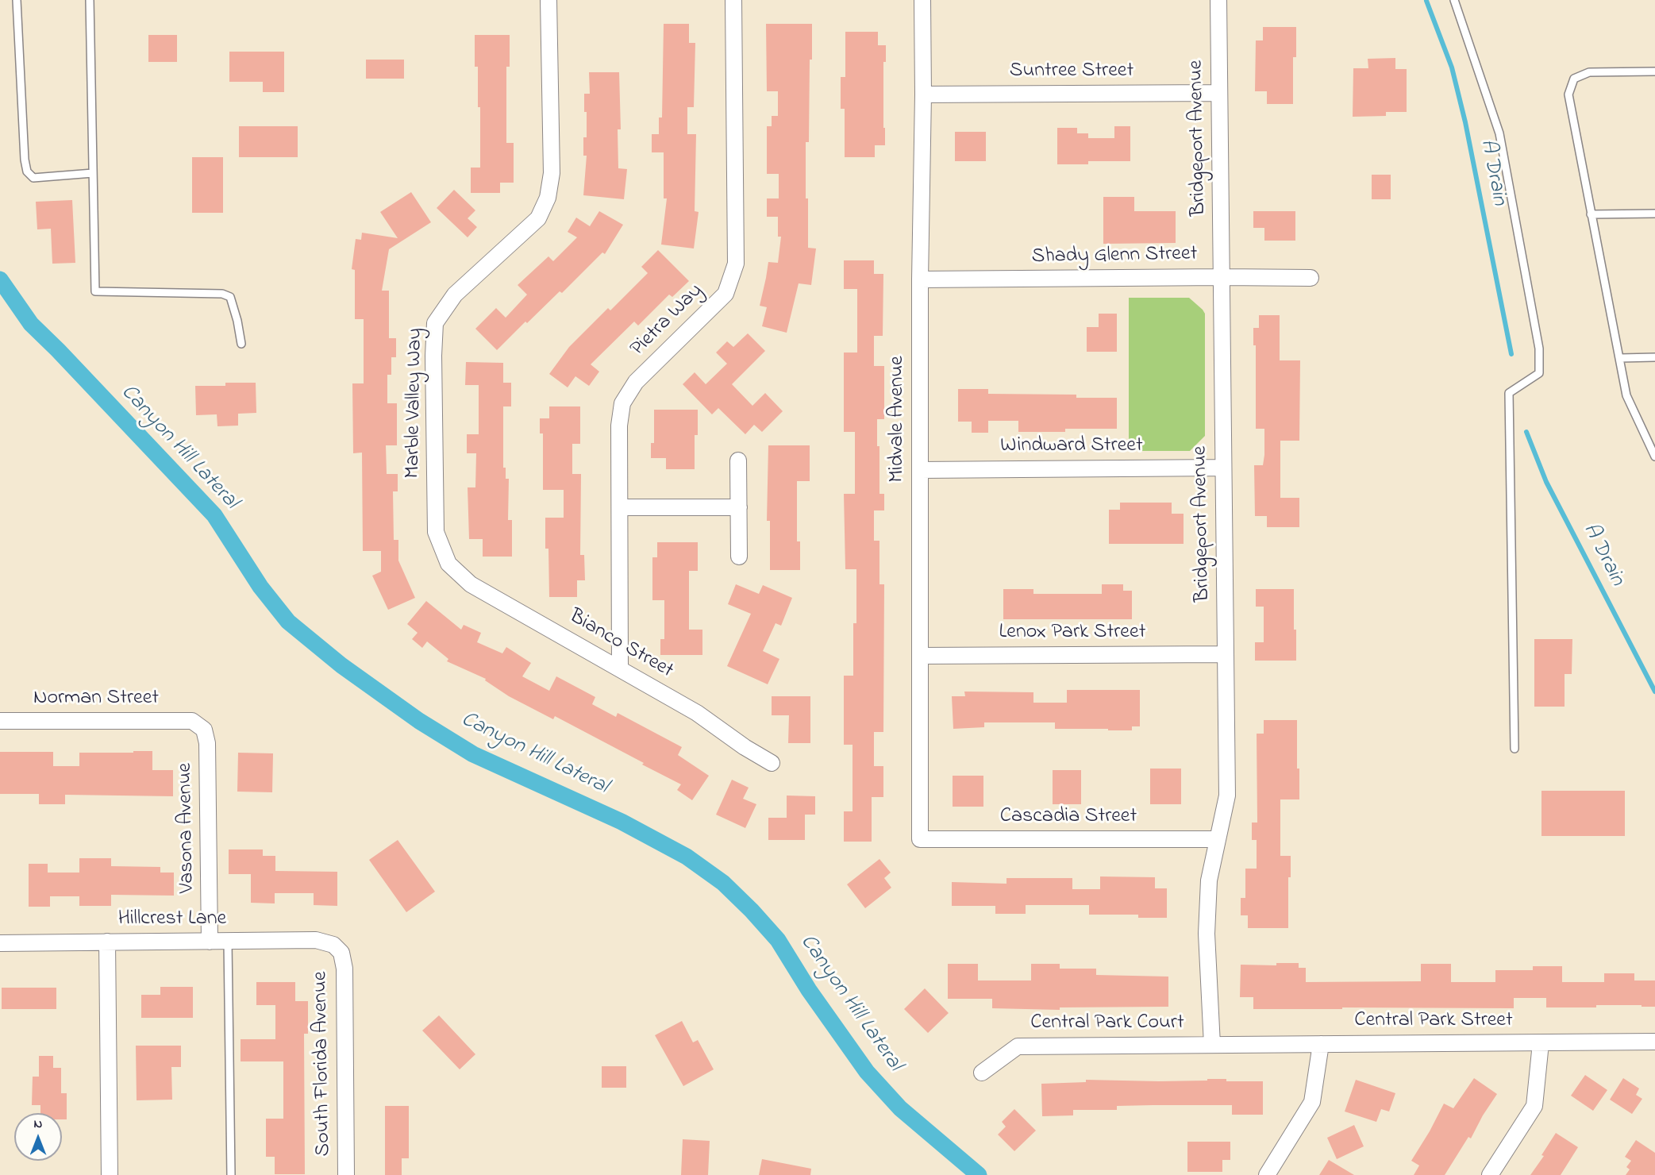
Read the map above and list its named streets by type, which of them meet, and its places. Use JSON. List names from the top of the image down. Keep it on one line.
{"streets":{"street":["Suntree Street","Bridgeport Avenue","Shady Glenn Street","Pietra Way","Marble Valley Way","Midvale Avenue","Windward Street","Lenox Park Street","Bianco Street","Norman Street","Cascadia Street","Vasona Avenue","Hillcrest Lane","Central Park Street","Central Park Court","South Florida Avenue"]},"crossings":[["Suntree Street","Bridgeport Avenue"],["Suntree Street","Midvale Avenue"],["Bridgeport Avenue","Shady Glenn Street"],["Bridgeport Avenue","Windward Street"],["Bridgeport Avenue","Lenox Park Street"],["Bridgeport Avenue","Cascadia Street"],["Bridgeport Avenue","Central Park Street"],["Bridgeport Avenue","Central Park Court"],["Shady Glenn Street","Midvale Avenue"],["Pietra Way","Bianco Street"],["Marble Valley Way","Bianco Street"],["Midvale Avenue","Windward Street"],["Midvale Avenue","Lenox Park Street"],["Midvale Avenue","Cascadia Street"],["Norman Street","Vasona Avenue"],["Vasona Avenue","Hillcrest Lane"],["Hillcrest Lane","South Florida Avenue"],["Central Park Street","Central Park Court"]],"water":["A Drain","Canyon Hill Lateral"],"north":"top"}
